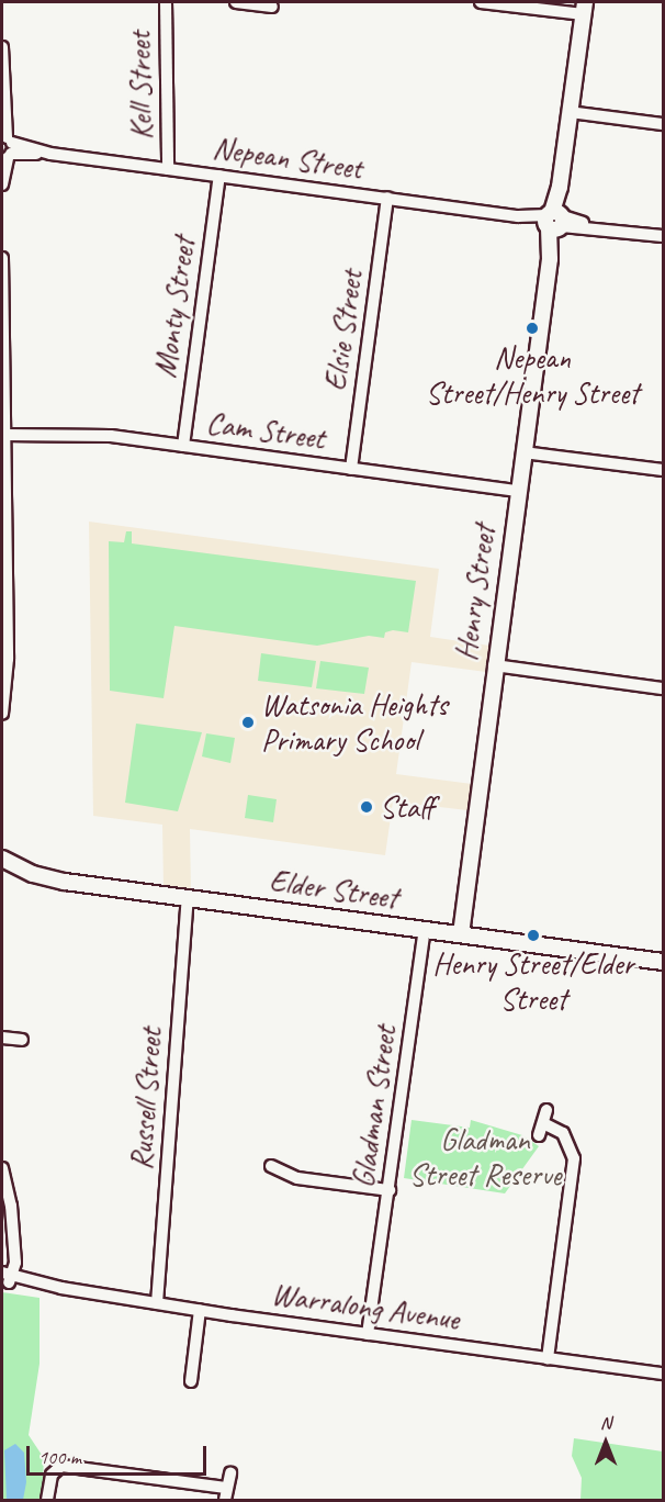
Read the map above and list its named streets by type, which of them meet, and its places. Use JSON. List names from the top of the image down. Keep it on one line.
{"streets":{"street":["Kell Street","Nepean Street","Monty Street","Elsie Street","Cam Street","Henry Street","Elder Street","Russell Street","Gladman Street","Warralong Avenue"]},"crossings":[["Kell Street","Nepean Street"],["Nepean Street","Monty Street"],["Nepean Street","Elsie Street"],["Nepean Street","Henry Street"],["Monty Street","Cam Street"],["Elsie Street","Cam Street"],["Cam Street","Henry Street"],["Henry Street","Elder Street"],["Elder Street","Russell Street"],["Elder Street","Gladman Street"],["Russell Street","Warralong Avenue"],["Gladman Street","Warralong Avenue"]],"parks":["Gladman Street Reserve"],"places":["Nepean Street/Henry Street","Watsonia Heights Primary School","Staff","Henry Street/Elder Street"],"scale_bar":"100 m","north":"top"}
